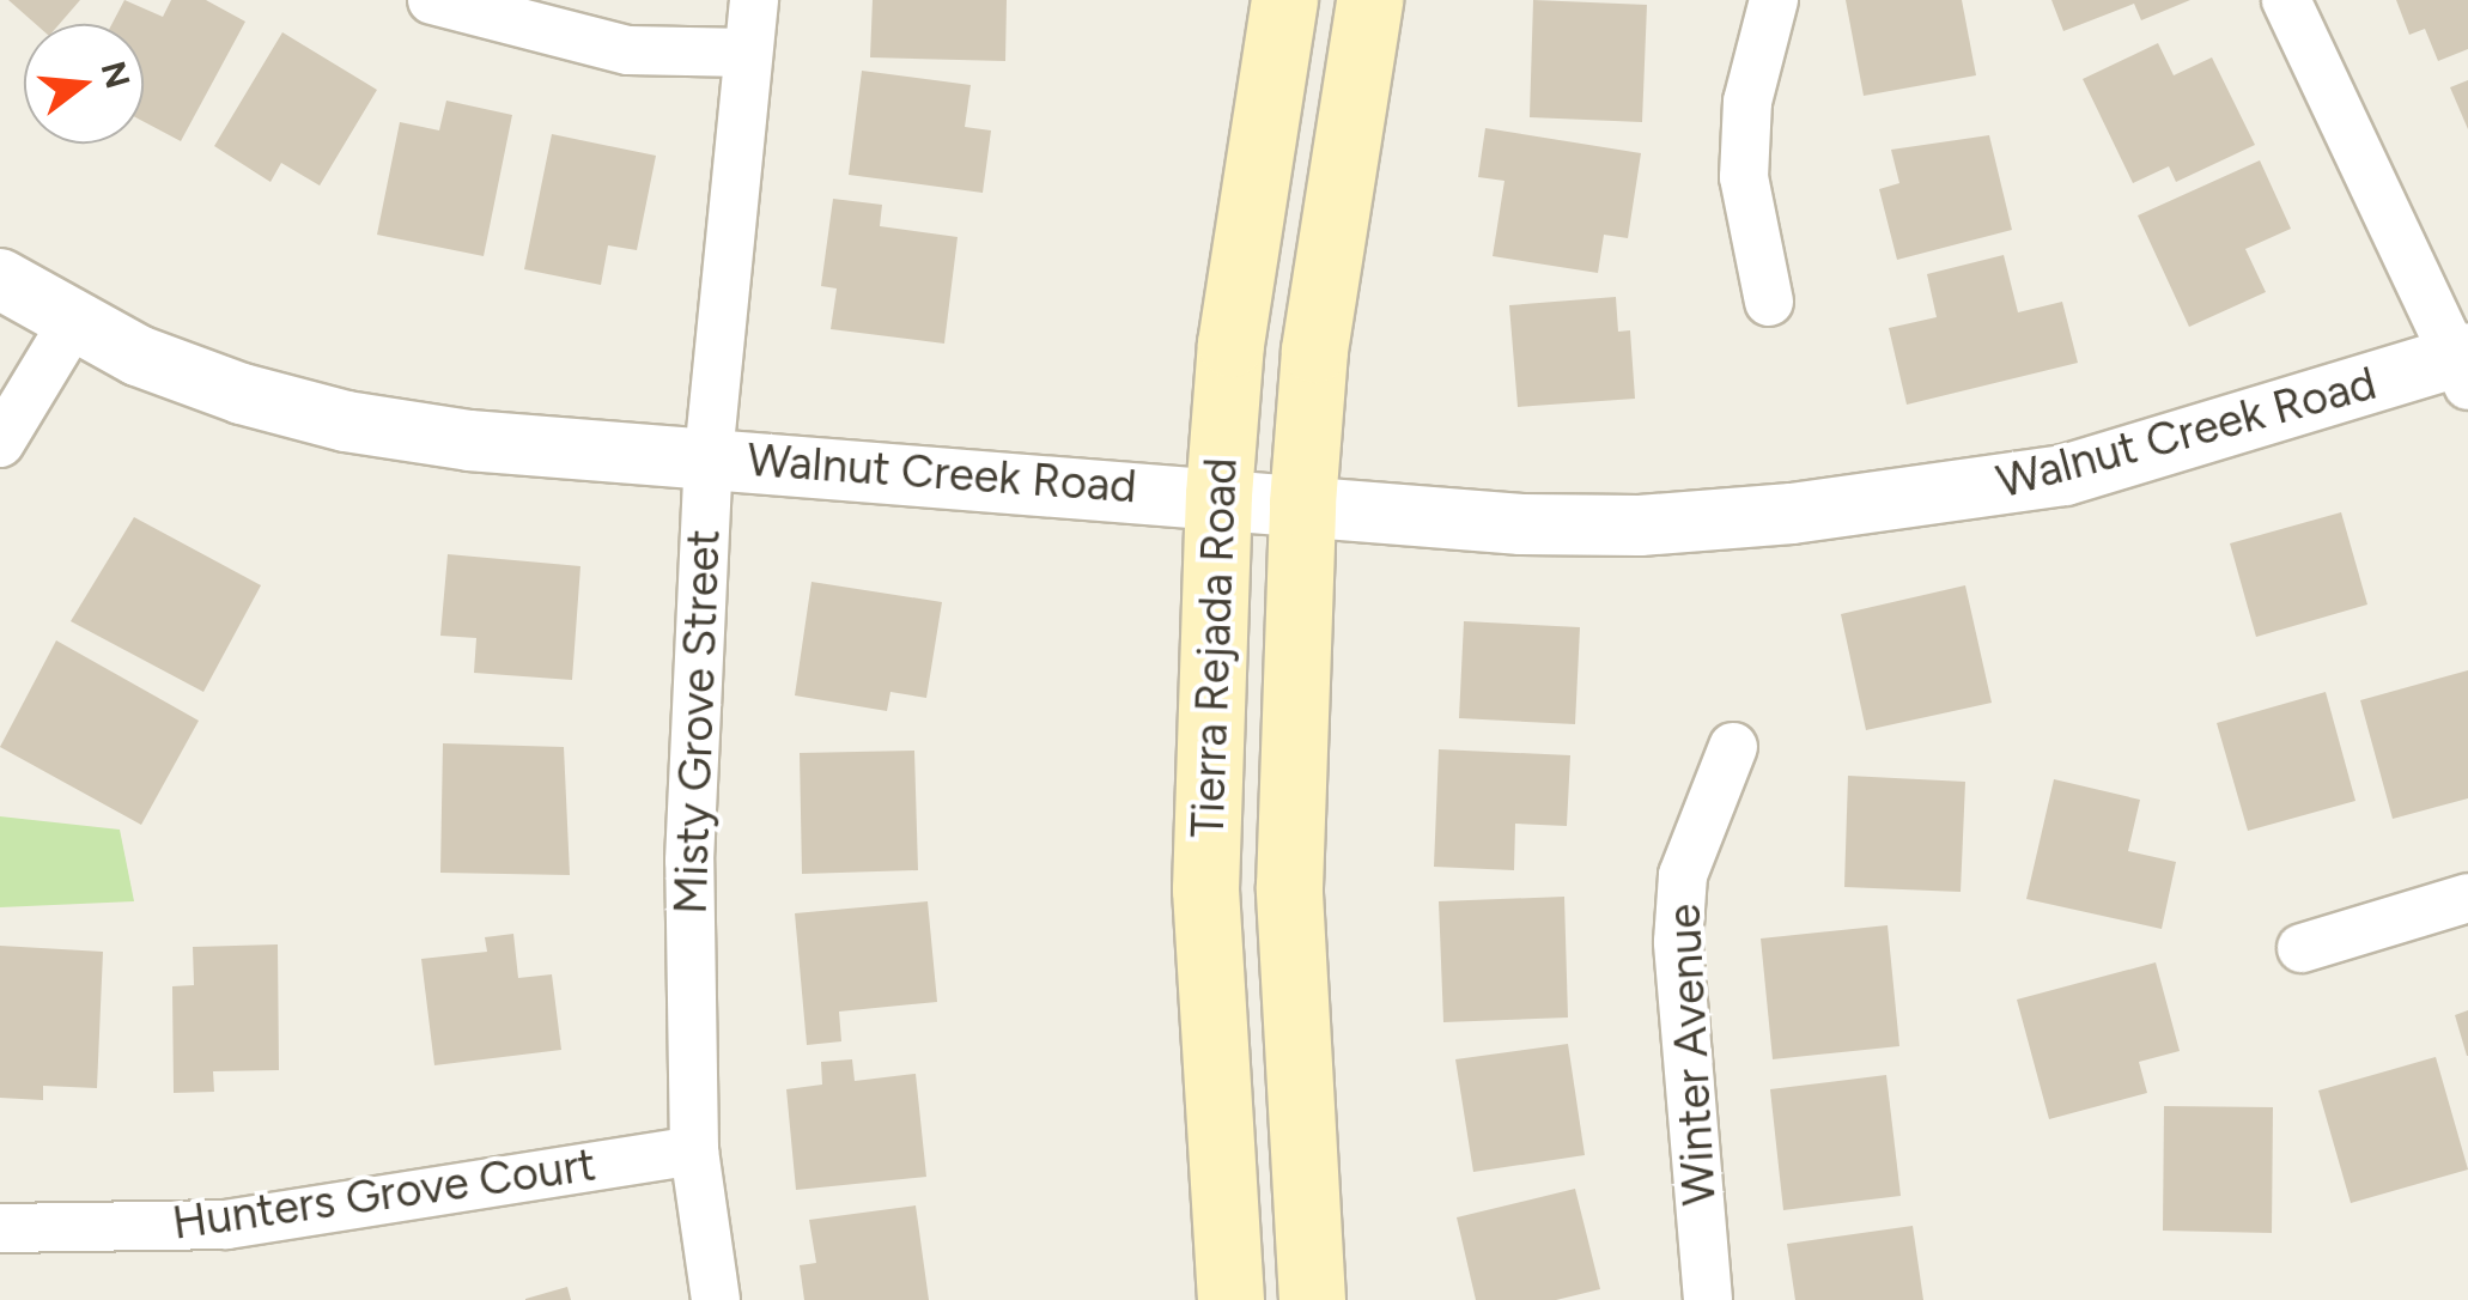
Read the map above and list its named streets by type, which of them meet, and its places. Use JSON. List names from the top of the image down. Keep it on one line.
{"streets":{"main road":["Tierra Rejada Road"],"street":["Walnut Creek Road","Misty Grove Street","Winter Avenue","Hunters Grove Court"]},"crossings":[["Walnut Creek Road","Tierra Rejada Road"],["Walnut Creek Road","Misty Grove Street"],["Misty Grove Street","Hunters Grove Court"]],"north":"right"}
